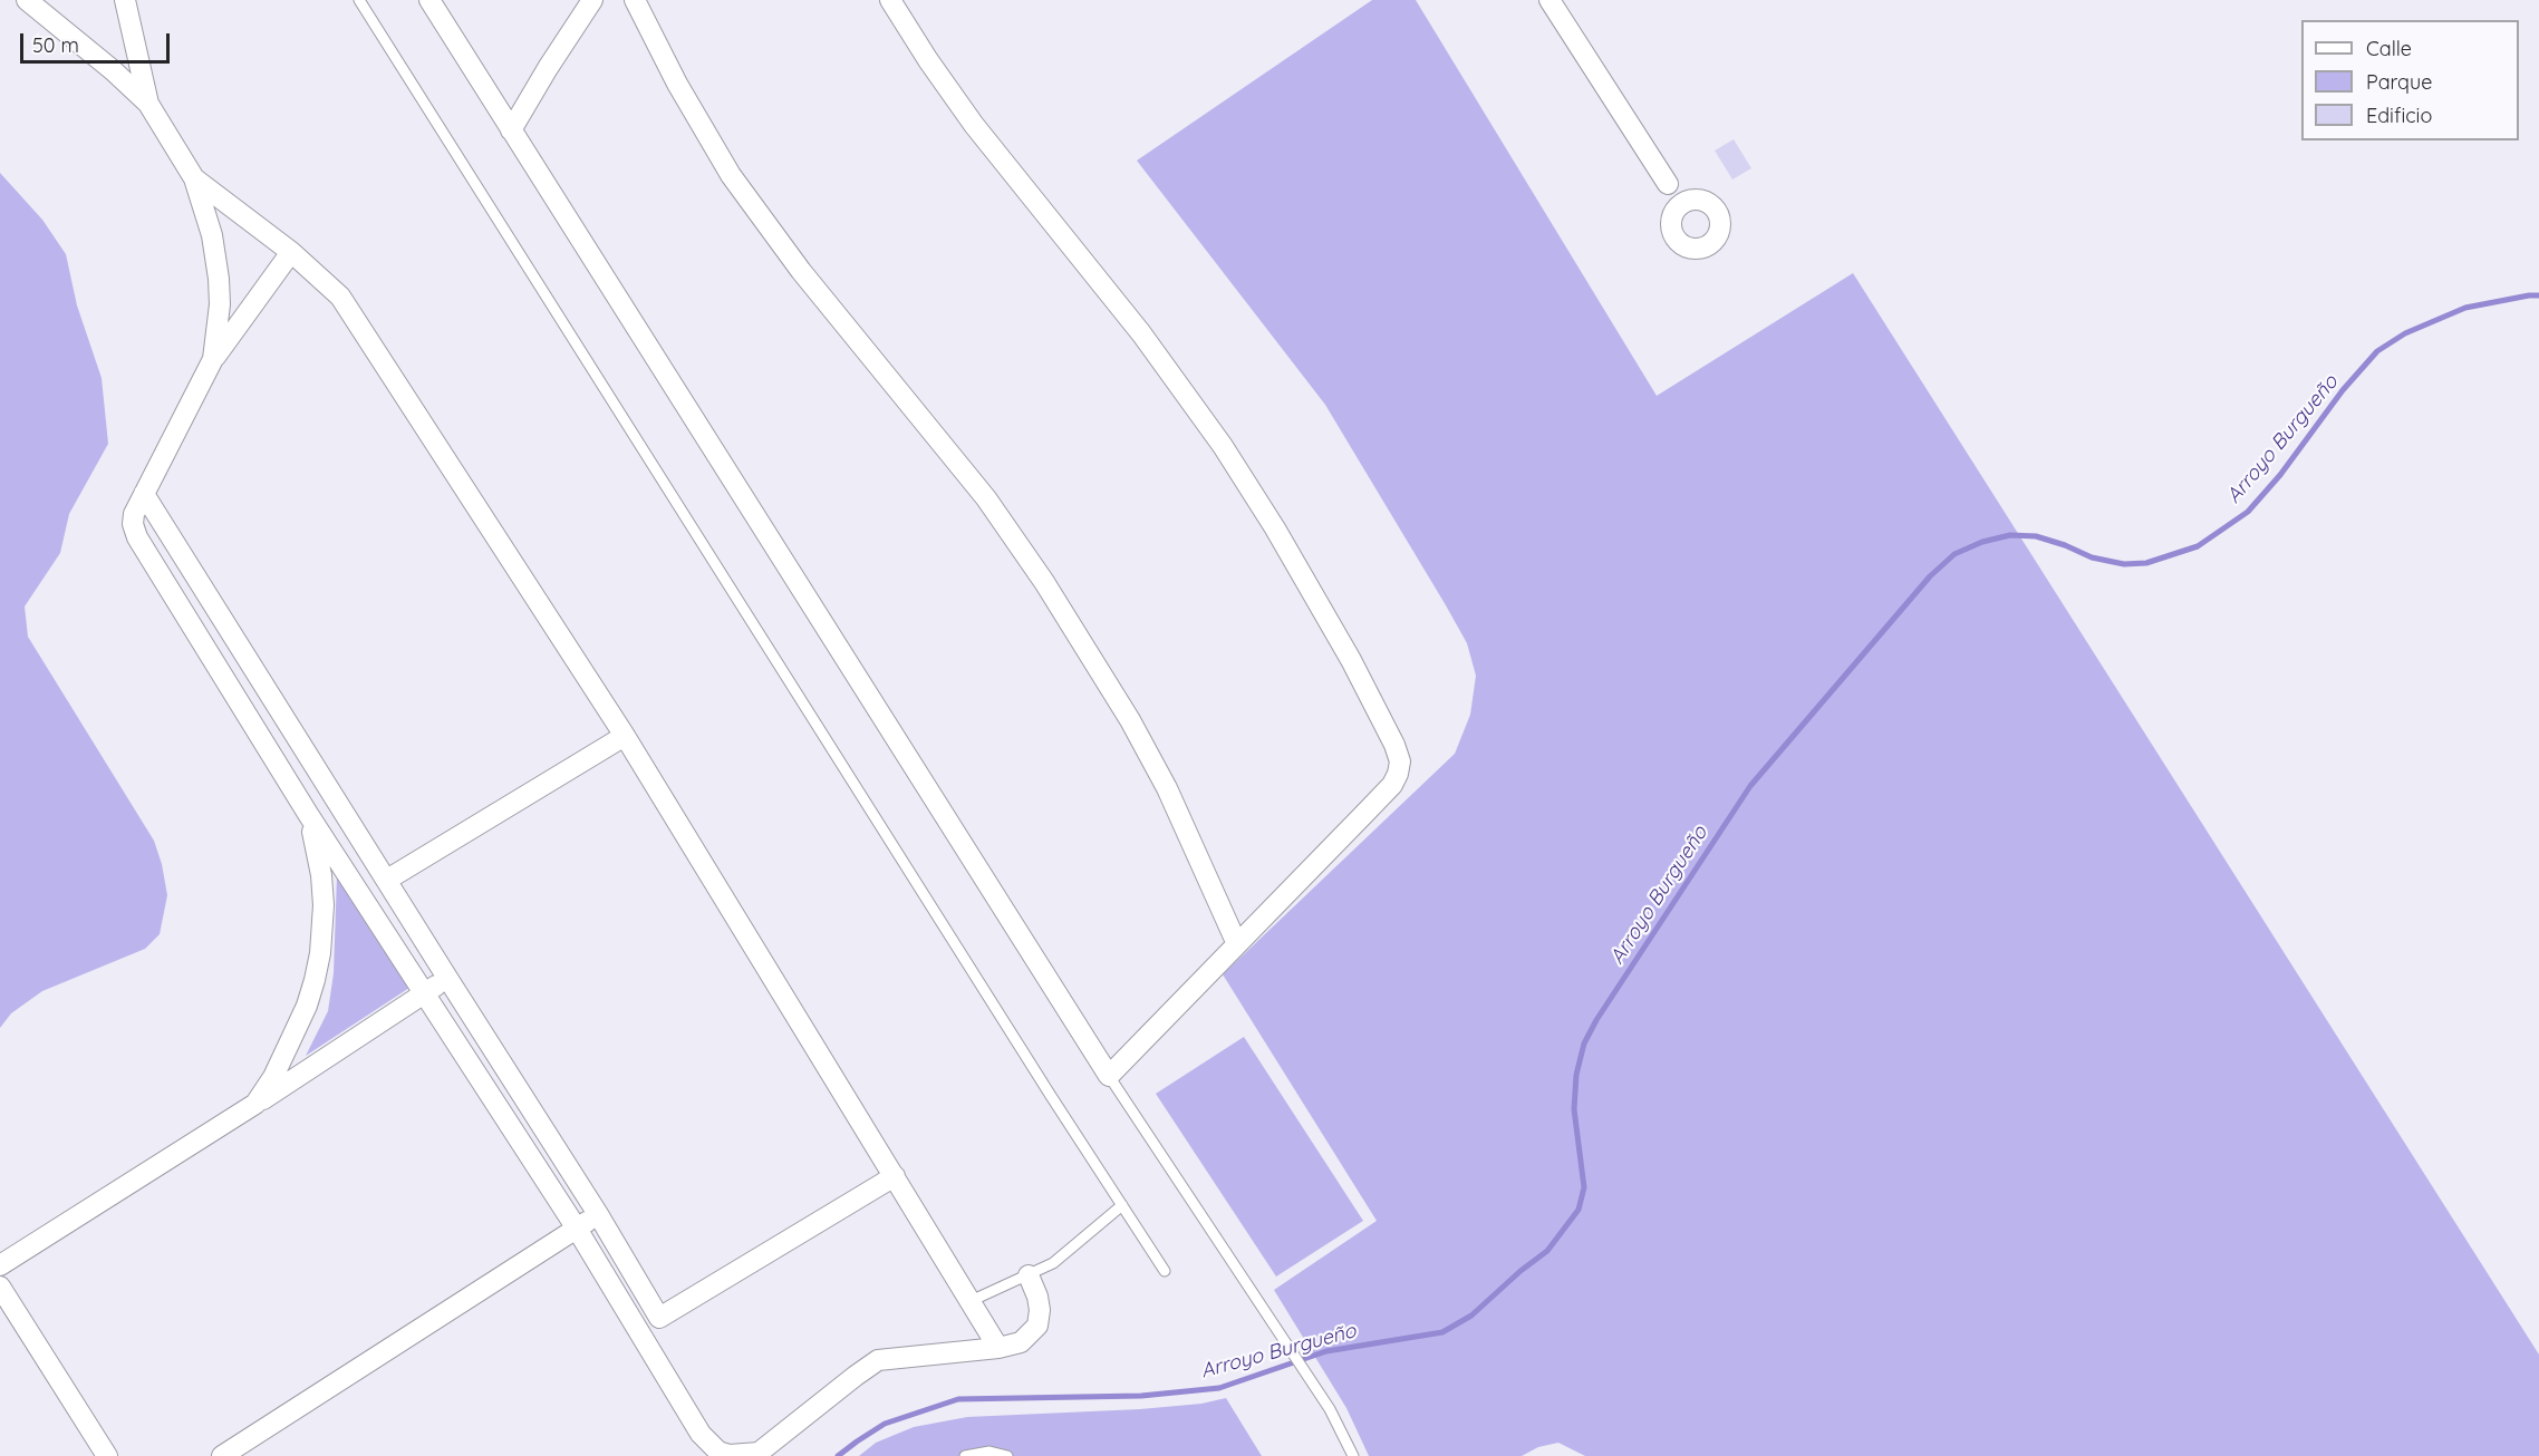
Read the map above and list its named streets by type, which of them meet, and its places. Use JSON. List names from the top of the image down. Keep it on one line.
{"water":["Arroyo Burgueño"],"legend":["Calle","Parque","Edificio"],"scale_bar":"50 m"}
